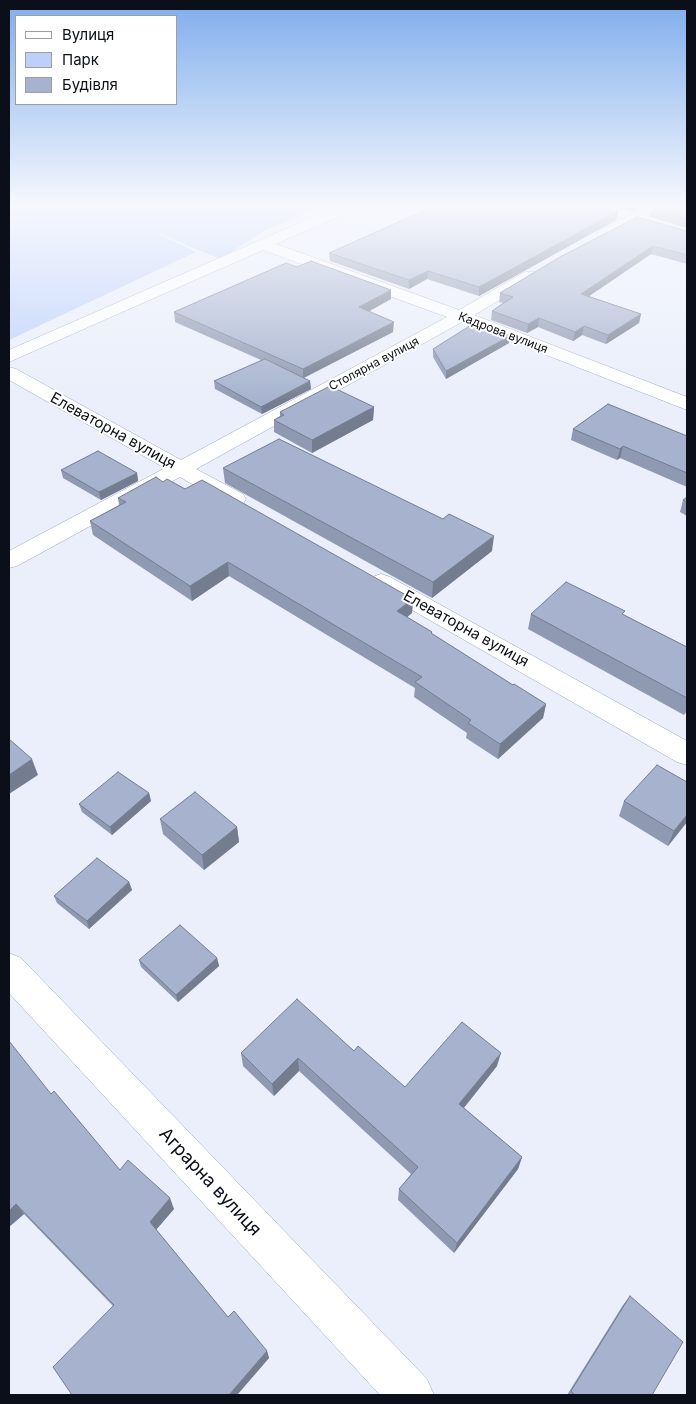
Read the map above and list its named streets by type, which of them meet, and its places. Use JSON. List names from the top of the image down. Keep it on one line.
{"streets":{"street":["Кадрова вулиця","Столярна вулиця","Елеваторна вулиця","Аграрна вулиця"]},"crossings":[["Кадрова вулиця","Столярна вулиця"],["Столярна вулиця","Елеваторна вулиця"]],"legend":["Вулиця","Парк","Будівля"]}
